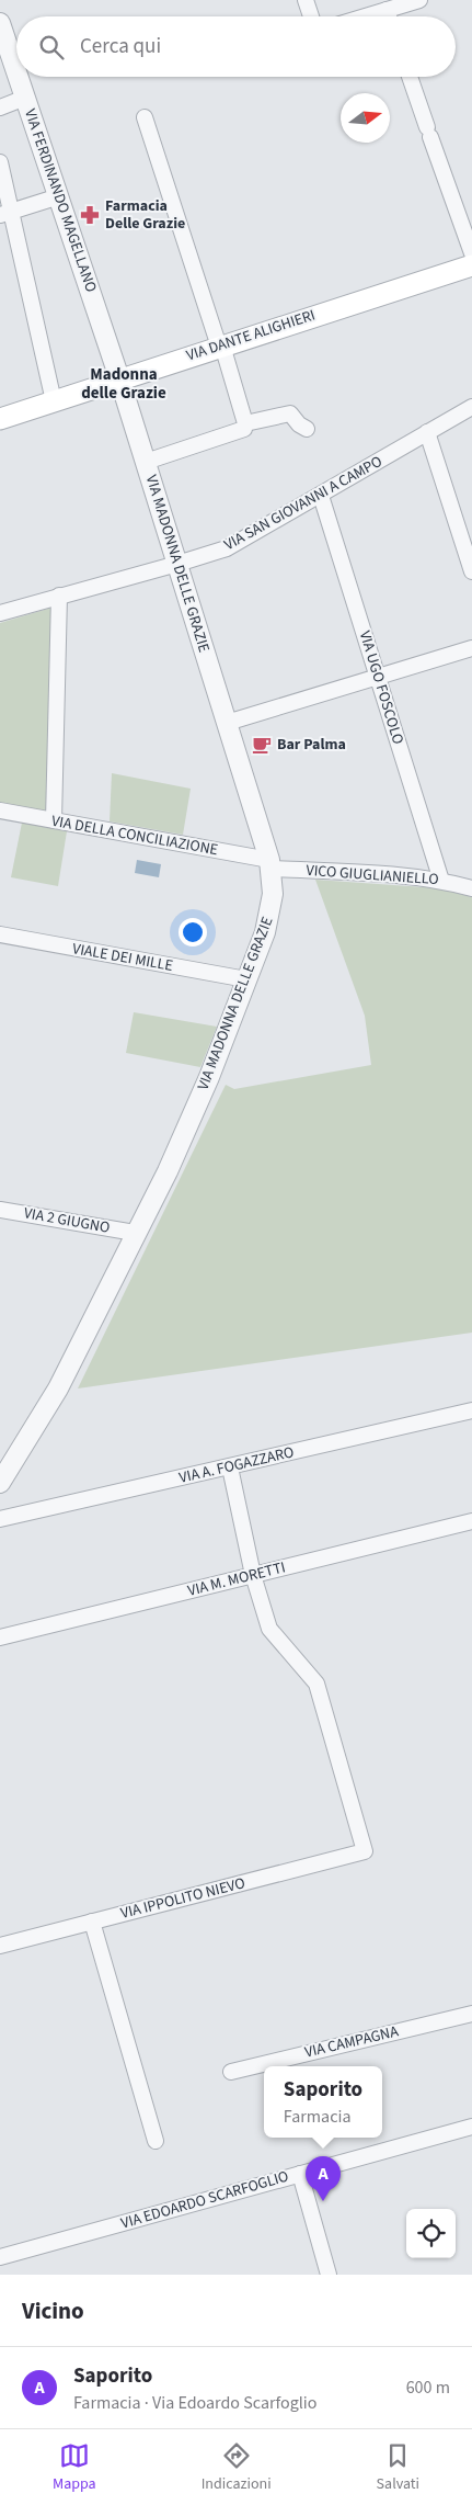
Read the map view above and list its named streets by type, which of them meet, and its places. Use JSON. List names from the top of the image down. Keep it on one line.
{"streets":{"main road":["VIA DANTE ALIGHIERI"],"street":["VIA FERDINANDO MAGELLANO","VIA SAN GIOVANNI A CAMPO","VIA MADONNA DELLE GRAZIE","VIA UGO FOSCOLO","VIA DELLA CONCILIAZIONE","VICO GIUGLIANIELLO","VIALE DEI MILLE","VIA 2 GIUGNO","VIA A. FOGAZZARO","VIA M. MORETTI","VIA IPPOLITO NIEVO","VIA CAMPAGNA","VIA EDOARDO SCARFOGLIO"]},"crossings":[["VIA FERDINANDO MAGELLANO","VIA DANTE ALIGHIERI"],["VIA FERDINANDO MAGELLANO","VIA MADONNA DELLE GRAZIE"],["VIA DANTE ALIGHIERI","VIA MADONNA DELLE GRAZIE"],["VIA SAN GIOVANNI A CAMPO","VIA MADONNA DELLE GRAZIE"],["VIA SAN GIOVANNI A CAMPO","VIA UGO FOSCOLO"],["VIA MADONNA DELLE GRAZIE","VIA DELLA CONCILIAZIONE"],["VIA MADONNA DELLE GRAZIE","VICO GIUGLIANIELLO"],["VIA MADONNA DELLE GRAZIE","VIALE DEI MILLE"],["VIA MADONNA DELLE GRAZIE","VIA 2 GIUGNO"],["VIA UGO FOSCOLO","VICO GIUGLIANIELLO"],["VIA DELLA CONCILIAZIONE","VICO GIUGLIANIELLO"],["VIA M. MORETTI","VIA IPPOLITO NIEVO"]],"districts":["Madonna delle Grazie"],"places":{"pharmacy":["Farmacia Delle Grazie"],"cafe":["Bar Palma"]},"north":"right","page":{"search":"Cerca qui","popup":["Saporito","Farmacia"],"pins":"A","heading":"Vicino","list":[{"mark":"A","name":"Saporito","note":"Farmacia · Via Edoardo Scarfoglio","value":"600 m"}],"nav":["Mappa","Indicazioni","Salvati"]}}
